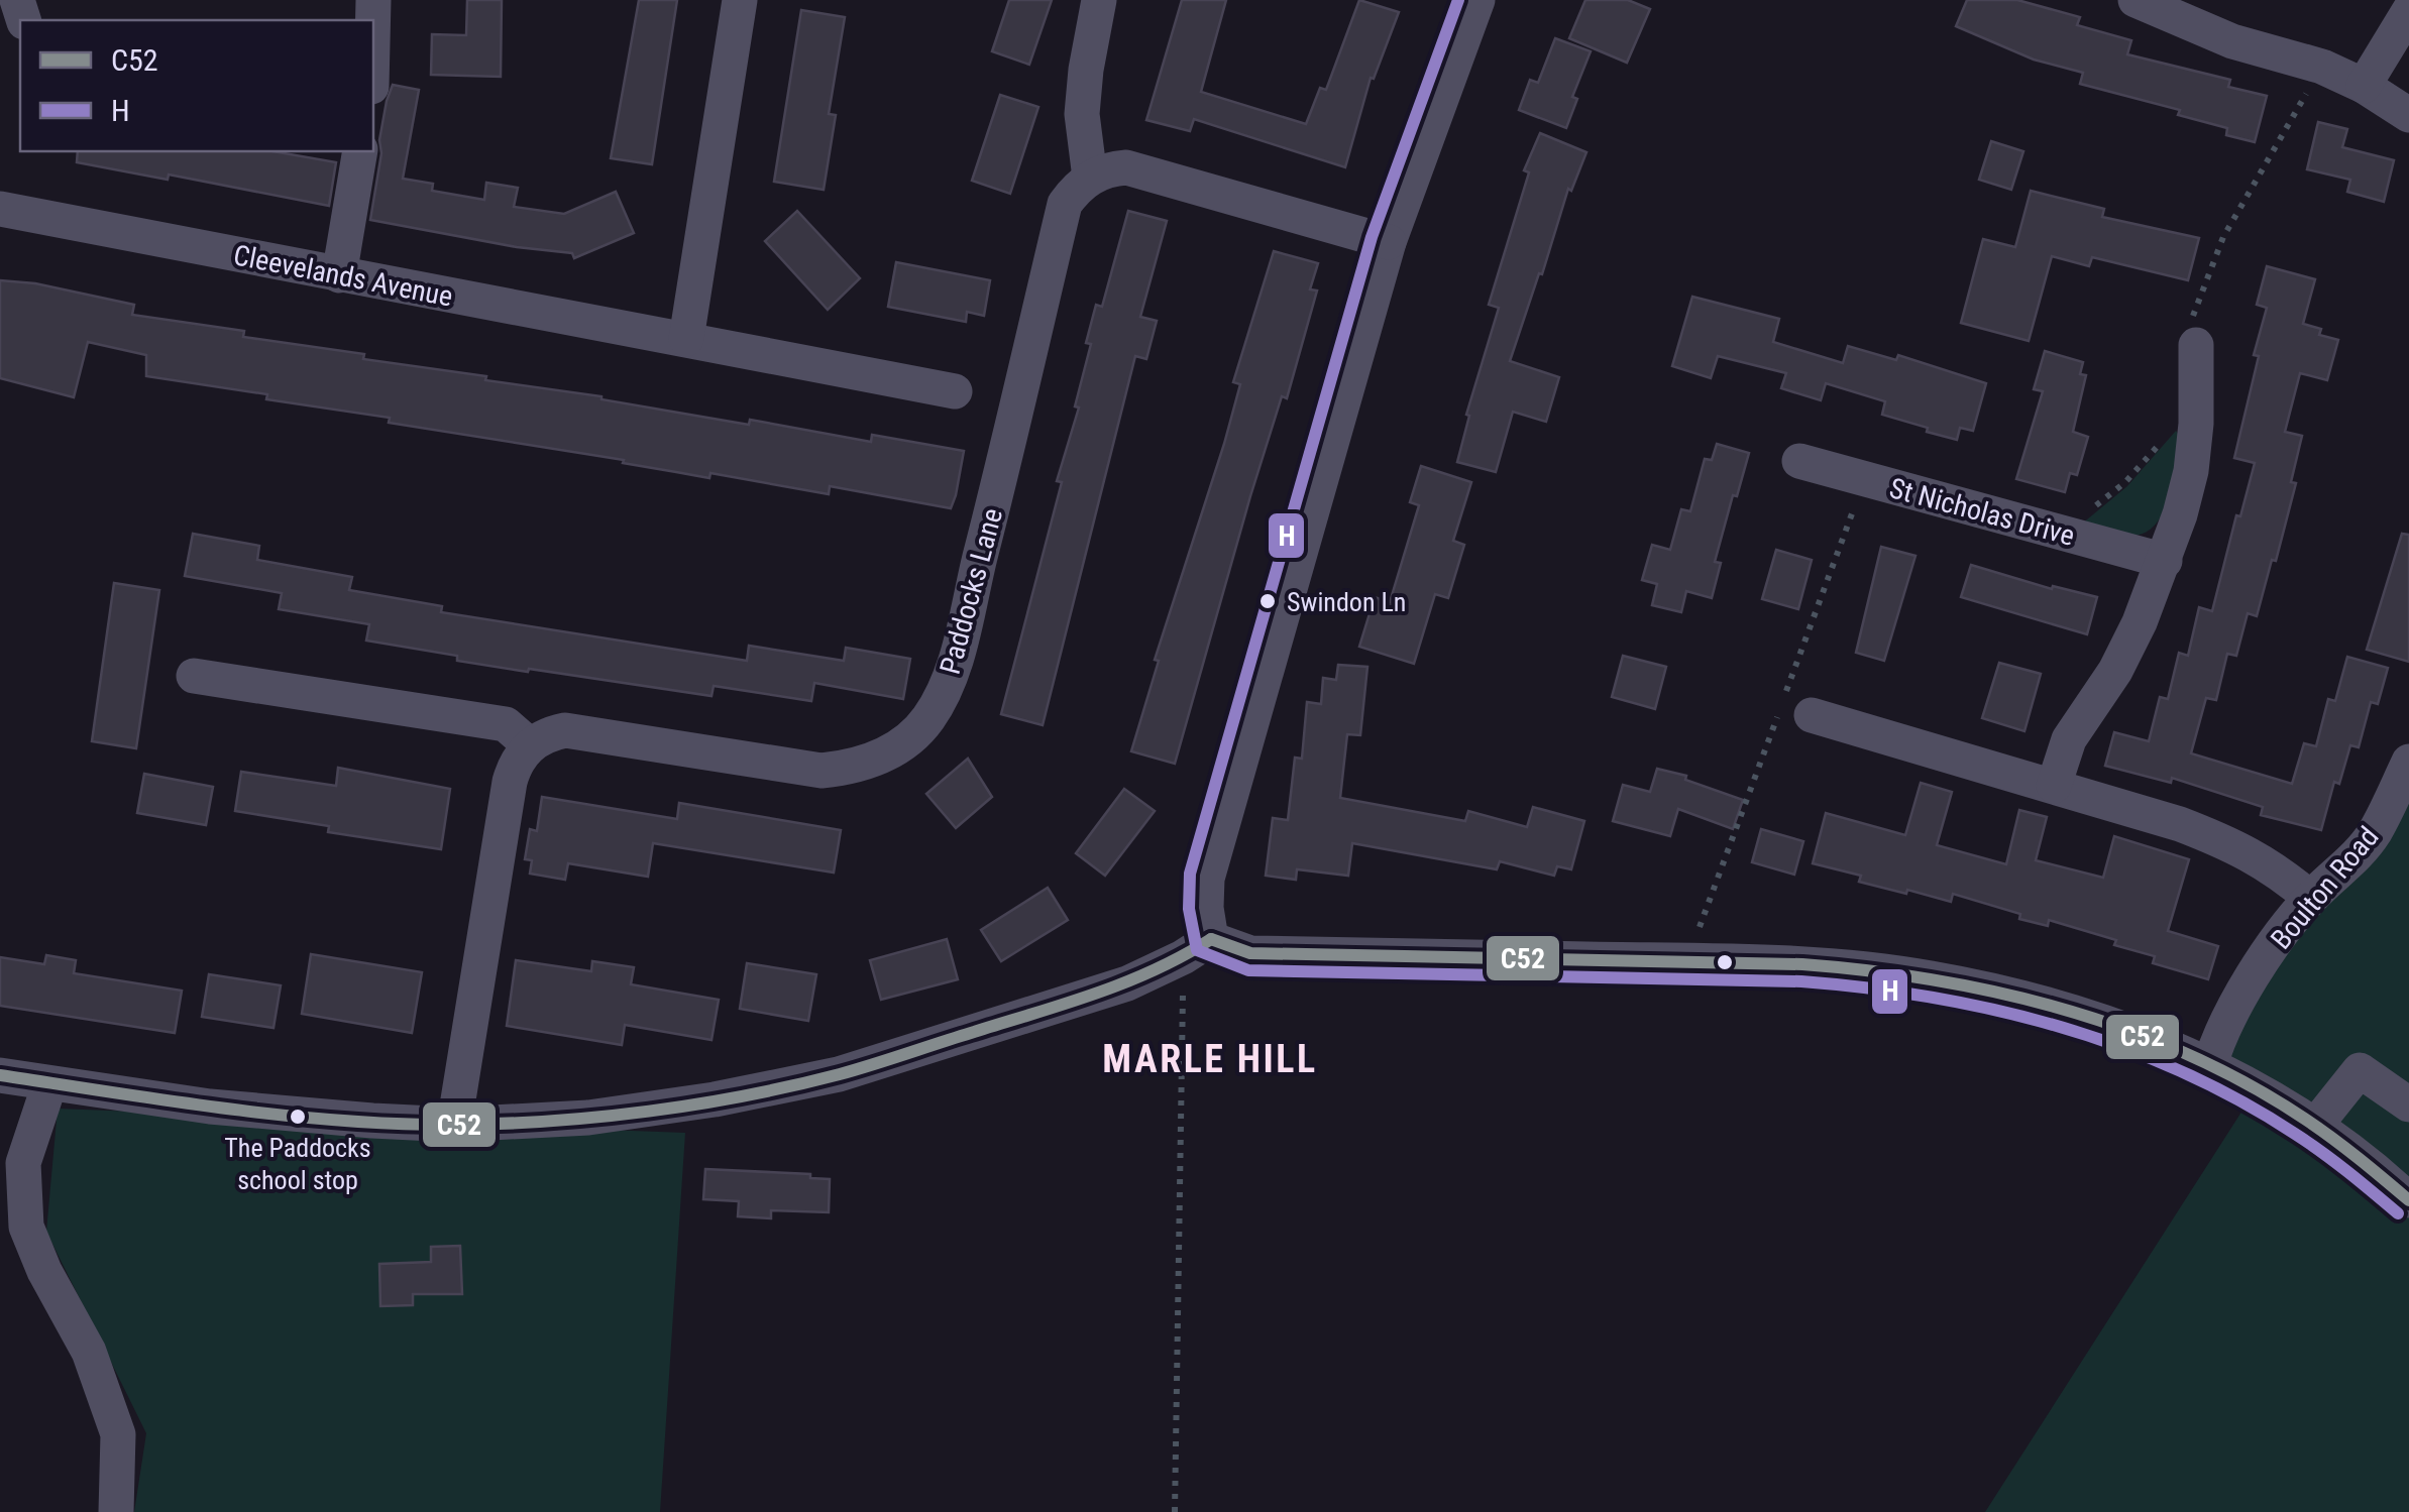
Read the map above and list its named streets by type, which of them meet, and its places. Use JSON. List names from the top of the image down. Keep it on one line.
{"streets":{"street":["Cleevelands Avenue","St Nicholas Drive","Paddocks Lane","Boulton Road"]},"districts":["MARLE HILL"],"places":["Swindon Ln","The Paddocks school stop"],"lines":["transit line H","transit line C52"],"legend":["C52","H"]}
